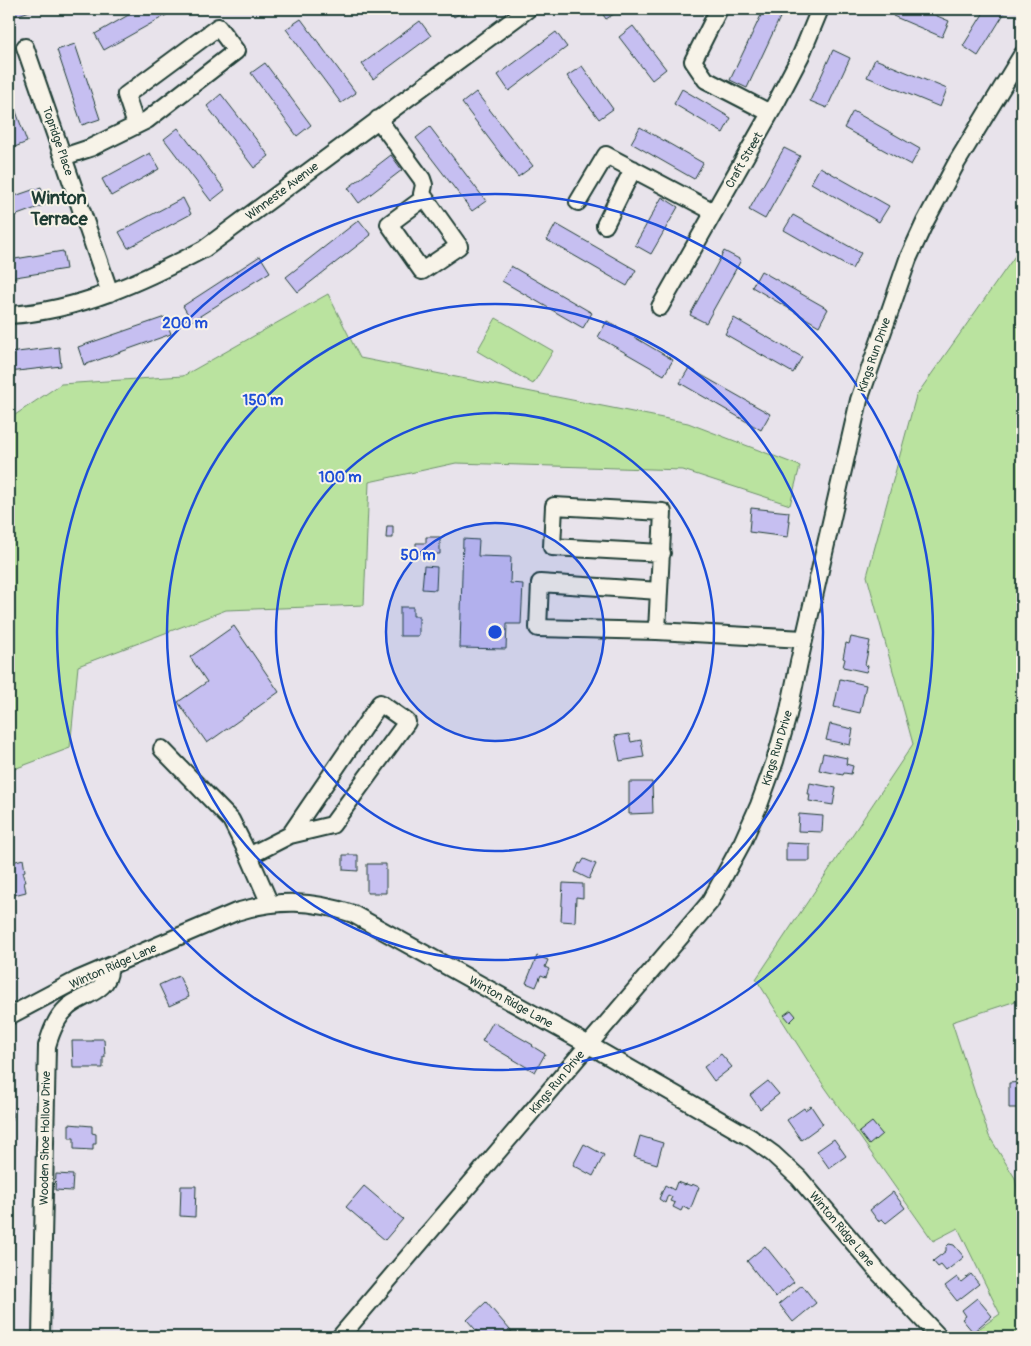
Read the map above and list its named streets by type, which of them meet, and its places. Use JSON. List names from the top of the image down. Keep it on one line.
{"streets":{"street":["Topridge Place","Craft Street","Winneste Avenue","Kings Run Drive","Winton Ridge Lane","Wooden Shoe Hollow Drive"]},"crossings":[["Topridge Place","Winneste Avenue"],["Kings Run Drive","Winton Ridge Lane"],["Winton Ridge Lane","Wooden Shoe Hollow Drive"]],"districts":["Winton Terrace"],"rings":["200 m","150 m","100 m","50 m"]}
